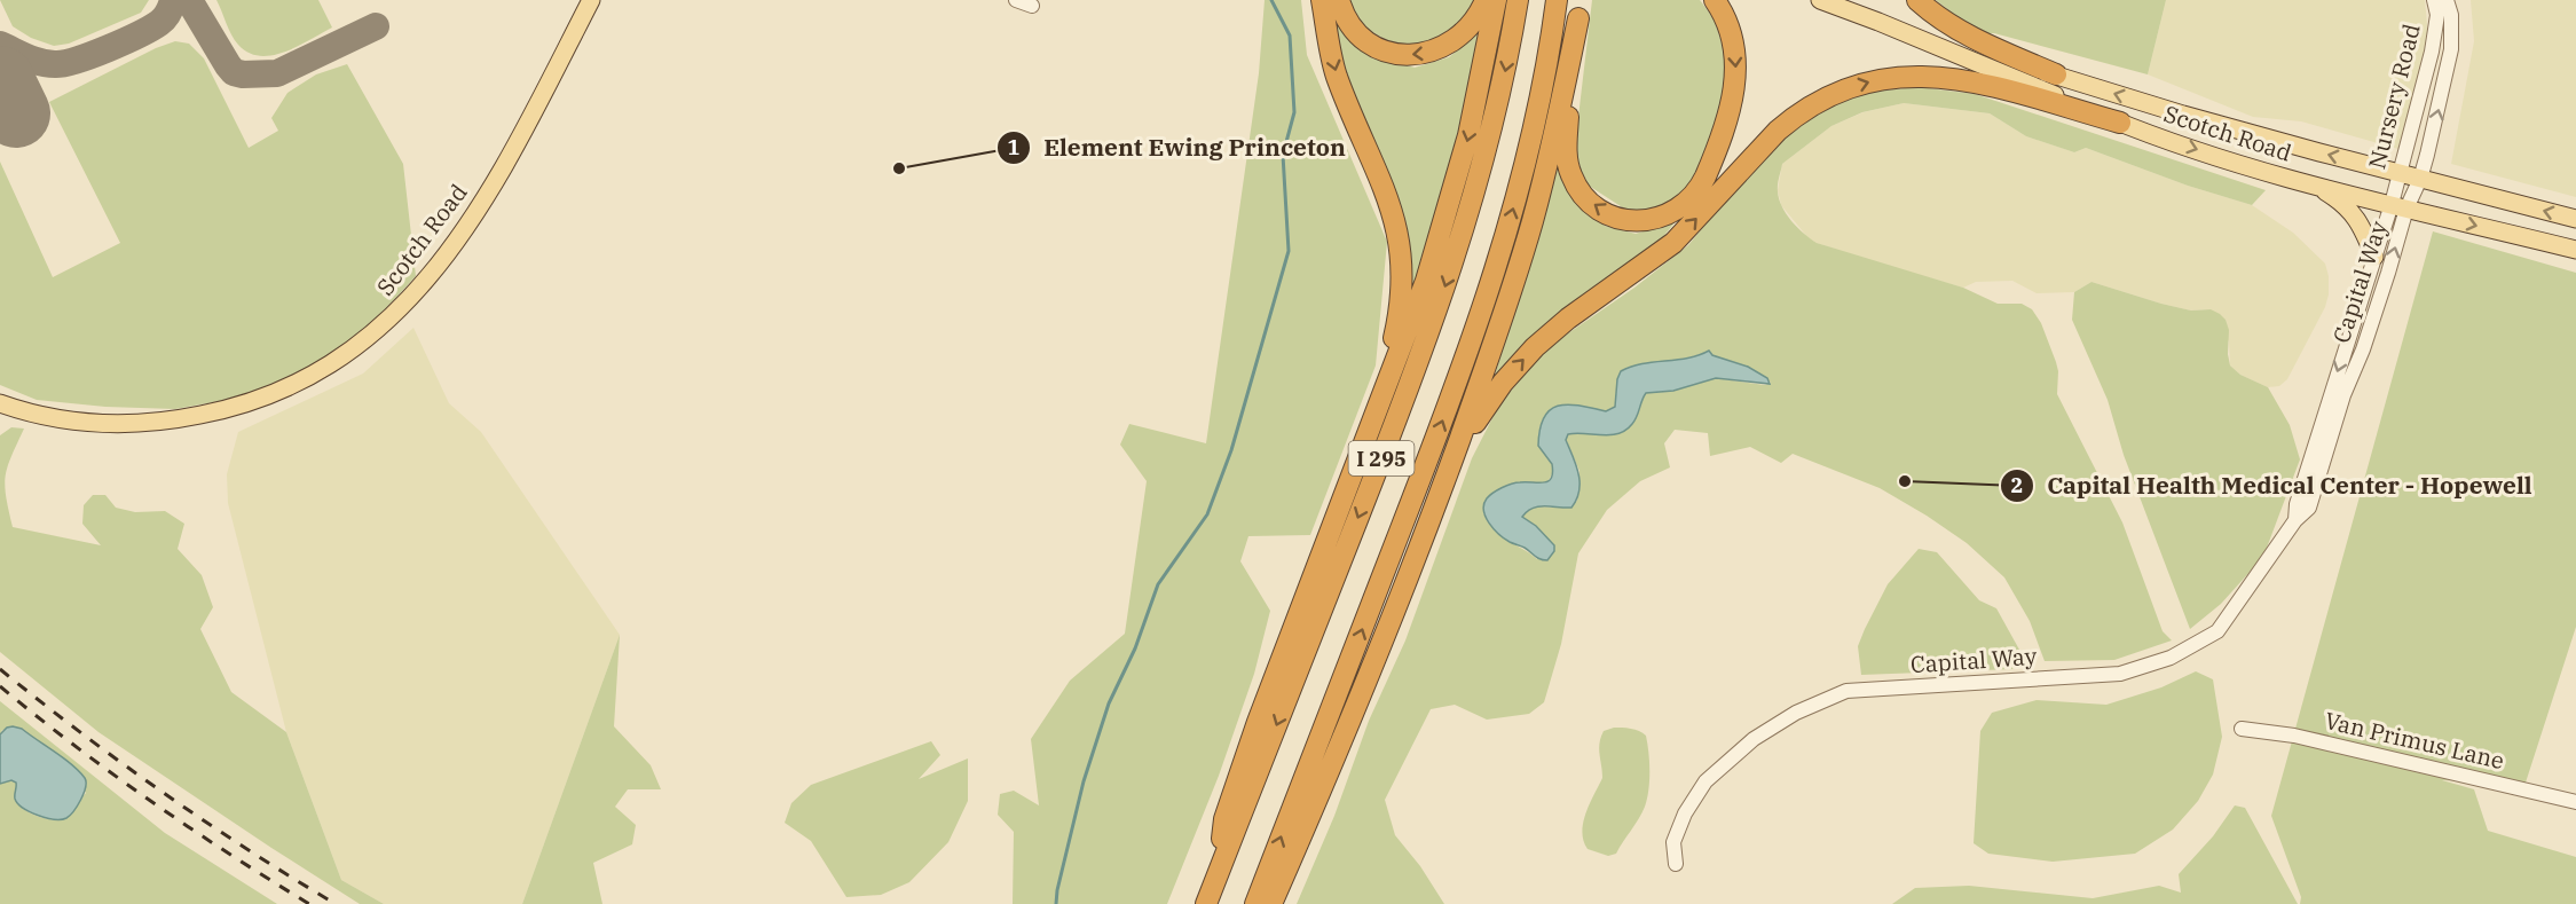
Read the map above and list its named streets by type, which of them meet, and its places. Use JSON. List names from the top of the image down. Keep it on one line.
{"streets":{"highway":["I 295"],"main road":["Scotch Road"],"street":["Nursery Road","Capital Way","Van Primus Lane"]},"crossings":[["Nursery Road","Scotch Road"],["Nursery Road","Capital Way"],["Scotch Road","Capital Way"]],"places":["Element Ewing Princeton","Capital Health Medical Center - Hopewell"]}
